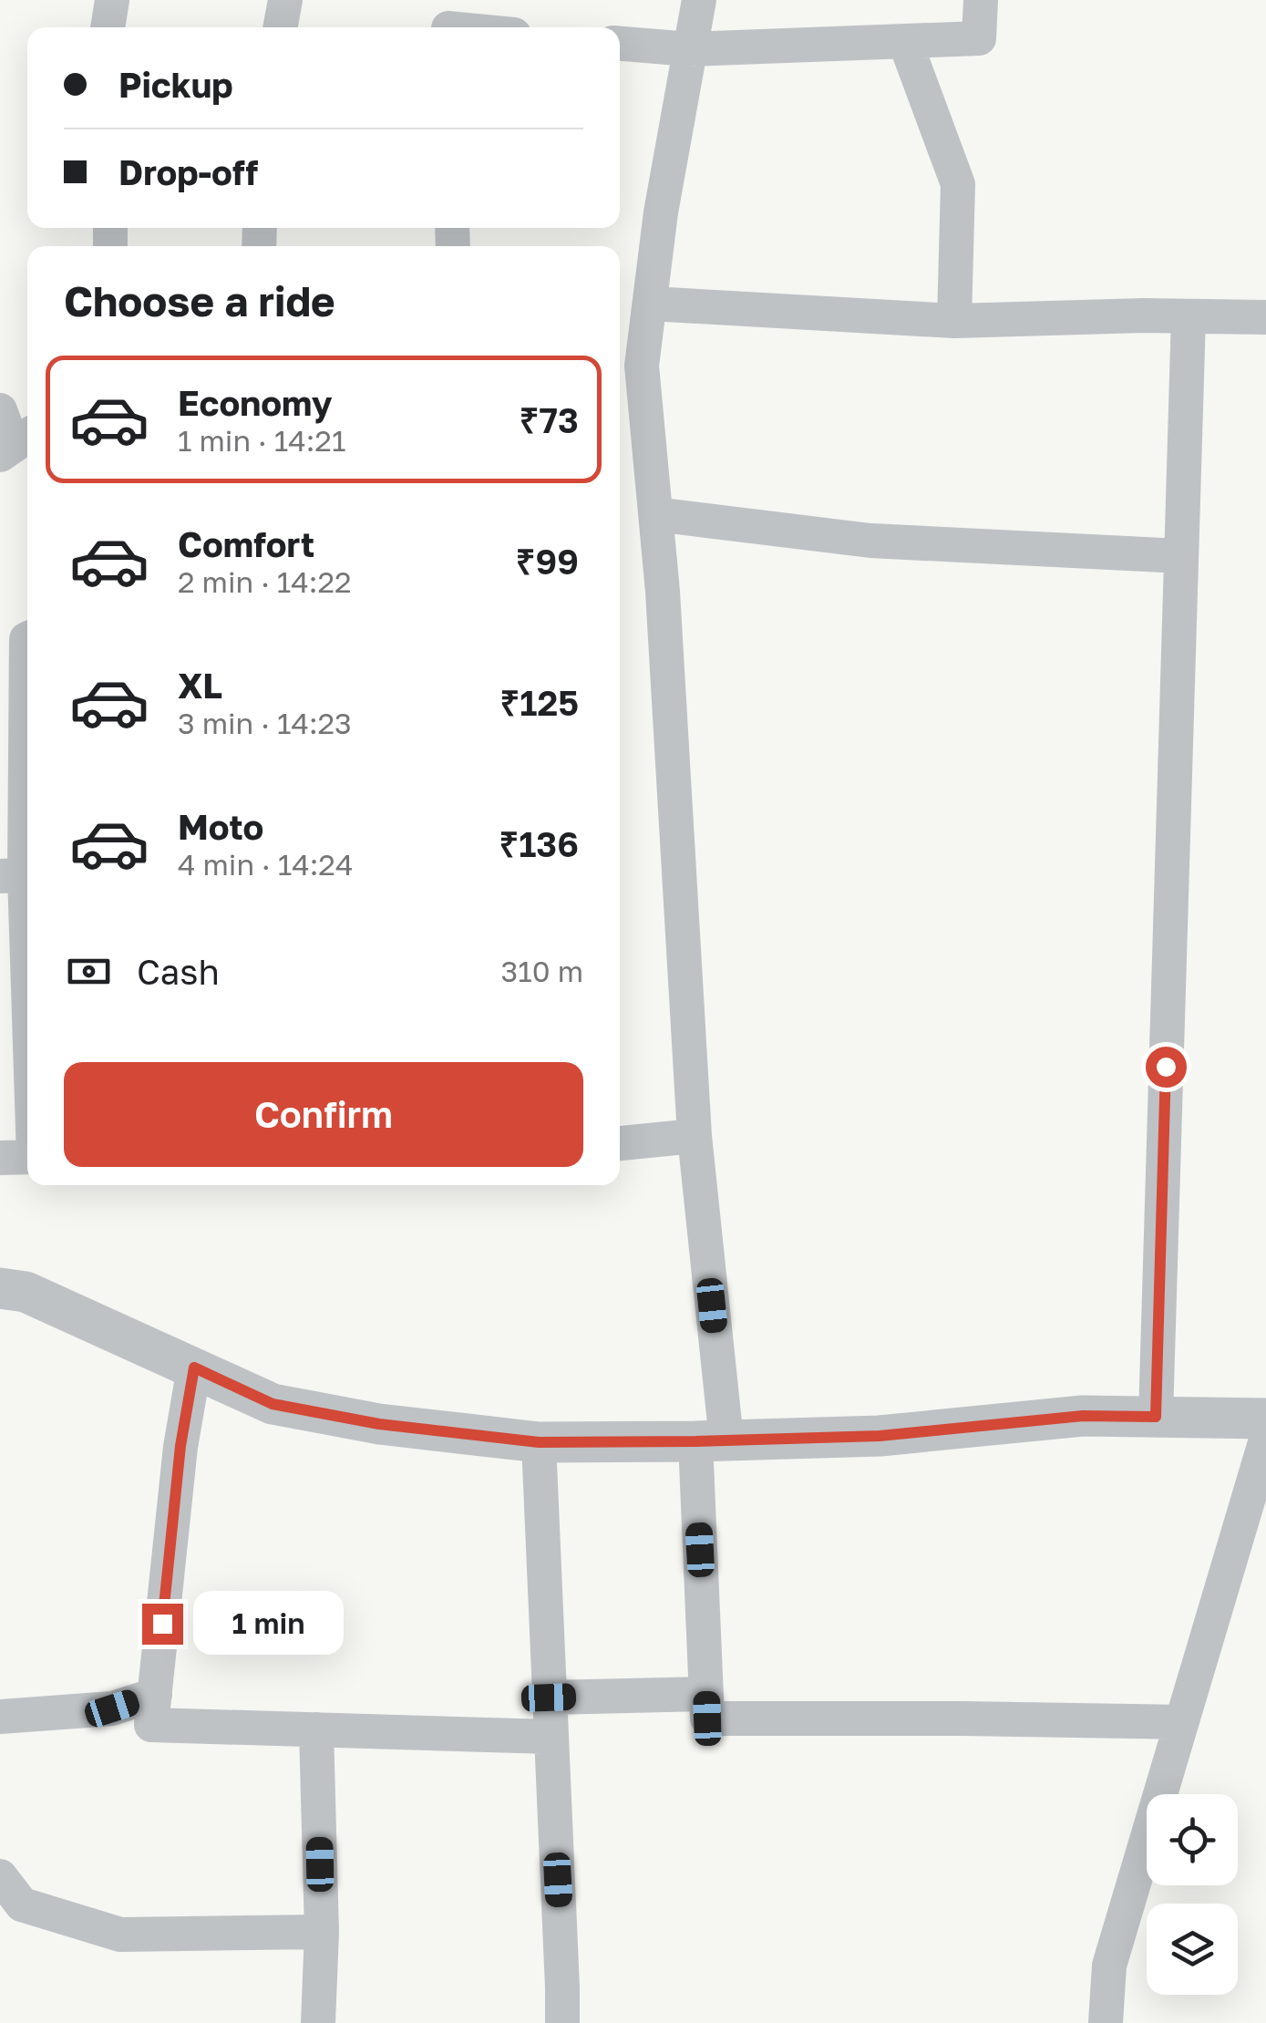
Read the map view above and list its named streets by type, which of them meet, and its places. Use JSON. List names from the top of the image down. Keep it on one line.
{"page":{"banner":["Pickup","Drop-off"],"heading":"Choose a ride","list":[{"name":"Economy","note":"1 min · 14:21","value":"₹73"},{"name":"Comfort","note":"2 min · 14:22","value":"₹99"},{"name":"XL","note":"3 min · 14:23","value":"₹125"},{"name":"Moto","note":"4 min · 14:24","value":"₹136"}],"pay":["Cash","310 m"],"buttons":"Confirm","bubble":"1 min"}}
